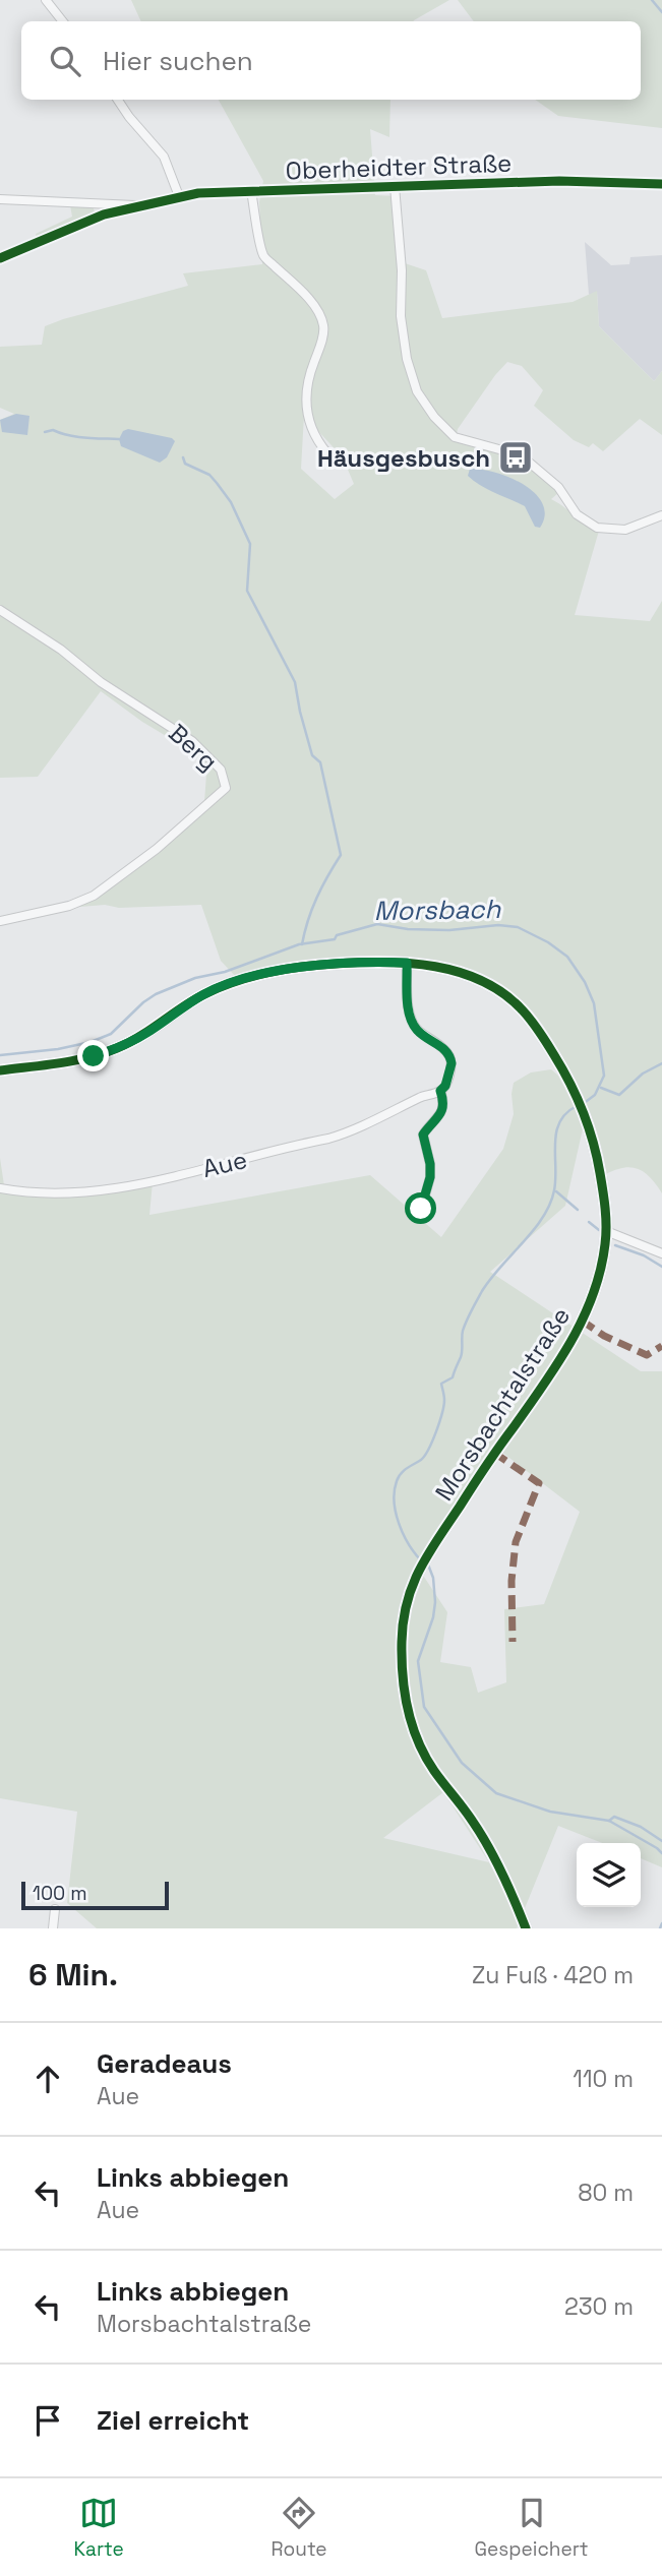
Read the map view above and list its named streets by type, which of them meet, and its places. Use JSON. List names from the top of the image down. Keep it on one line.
{"streets":{"main road":["Morsbachtalstraße"],"street":["Oberheidter Straße","Berg","Aue"]},"water":["Morsbach"],"places":{"bus stop":["Häusgesbusch"]},"scale_bar":"100 m","page":{"search":"Hier suchen","scale":"100 m","heading":["6 Min.","Zu Fuß · 420 m"],"list":[["Geradeaus","Aue","110 m"],["Links abbiegen","Aue","80 m"],["Links abbiegen","Morsbachtalstraße","230 m"],"Ziel erreicht"],"nav":["Karte","Route","Gespeichert"]}}
